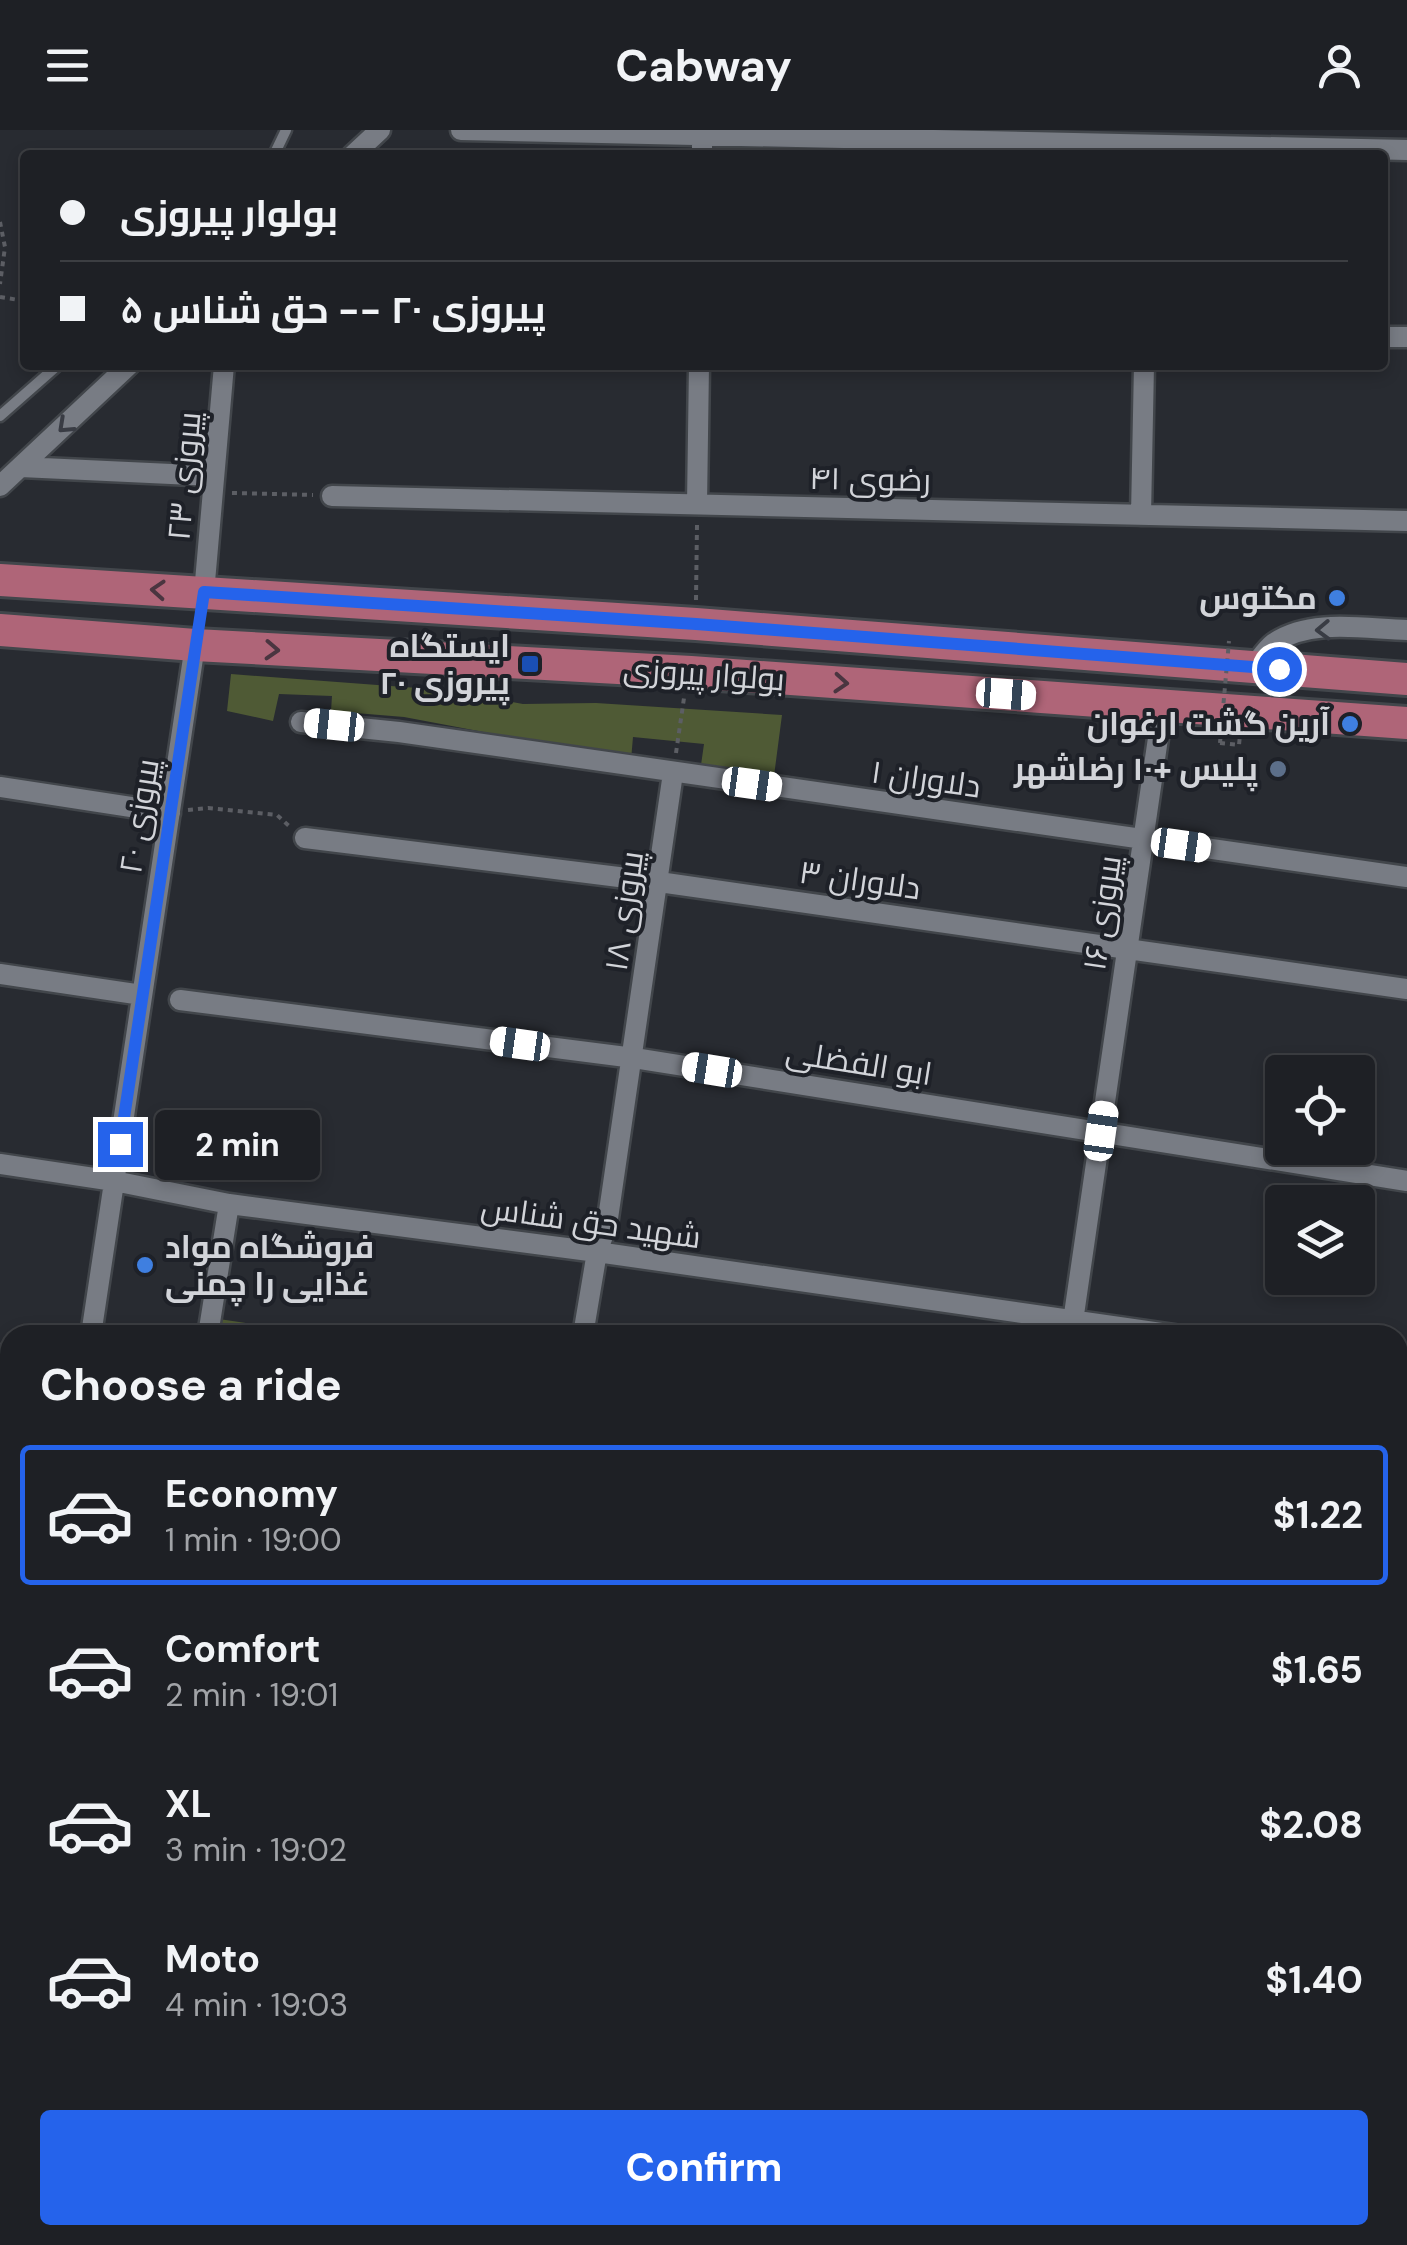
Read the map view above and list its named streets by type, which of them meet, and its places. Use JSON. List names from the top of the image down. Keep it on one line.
{"streets":{"main road":["بولوار پیروزی"],"street":["پیروزی ۲۳","رضوی ۴۱","دلاوران ۱","پیروزی ۲۰","دلاوران ۳","پیروزی ۱۸","پیروزی ۱۶","ابو الفضلی","شهید حق شناس"]},"crossings":[["پیروزی ۲۳","بولوار پیروزی"],["بولوار پیروزی","پیروزی ۲۰"],["بولوار پیروزی","پیروزی ۱۶"],["دلاوران ۱","پیروزی ۱۸"],["دلاوران ۱","پیروزی ۱۶"],["پیروزی ۲۰","شهید حق شناس"],["دلاوران ۳","پیروزی ۱۸"],["دلاوران ۳","پیروزی ۱۶"],["پیروزی ۱۸","ابو الفضلی"],["پیروزی ۱۸","شهید حق شناس"],["پیروزی ۱۶","ابو الفضلی"]],"places":{"other":["مکتوس","آرین گشت ارغوان","پلیس +۱۰ رضاشهر","فروشگاه مواد غذایی را چمنی"],"transit":["ایستگاه پیروزی ۲۰"]},"page":{"header":"Cabway","banner":["بولوار پیروزی","پیروزی ۲۰ -- حق شناس ۵"],"bubble":"2 min","heading":"Choose a ride","list":[{"name":"Economy","note":"1 min · 19:00","value":"$1.22"},{"name":"Comfort","note":"2 min · 19:01","value":"$1.65"},{"name":"XL","note":"3 min · 19:02","value":"$2.08"},{"name":"Moto","note":"4 min · 19:03","value":"$1.40"}],"buttons":"Confirm"}}
